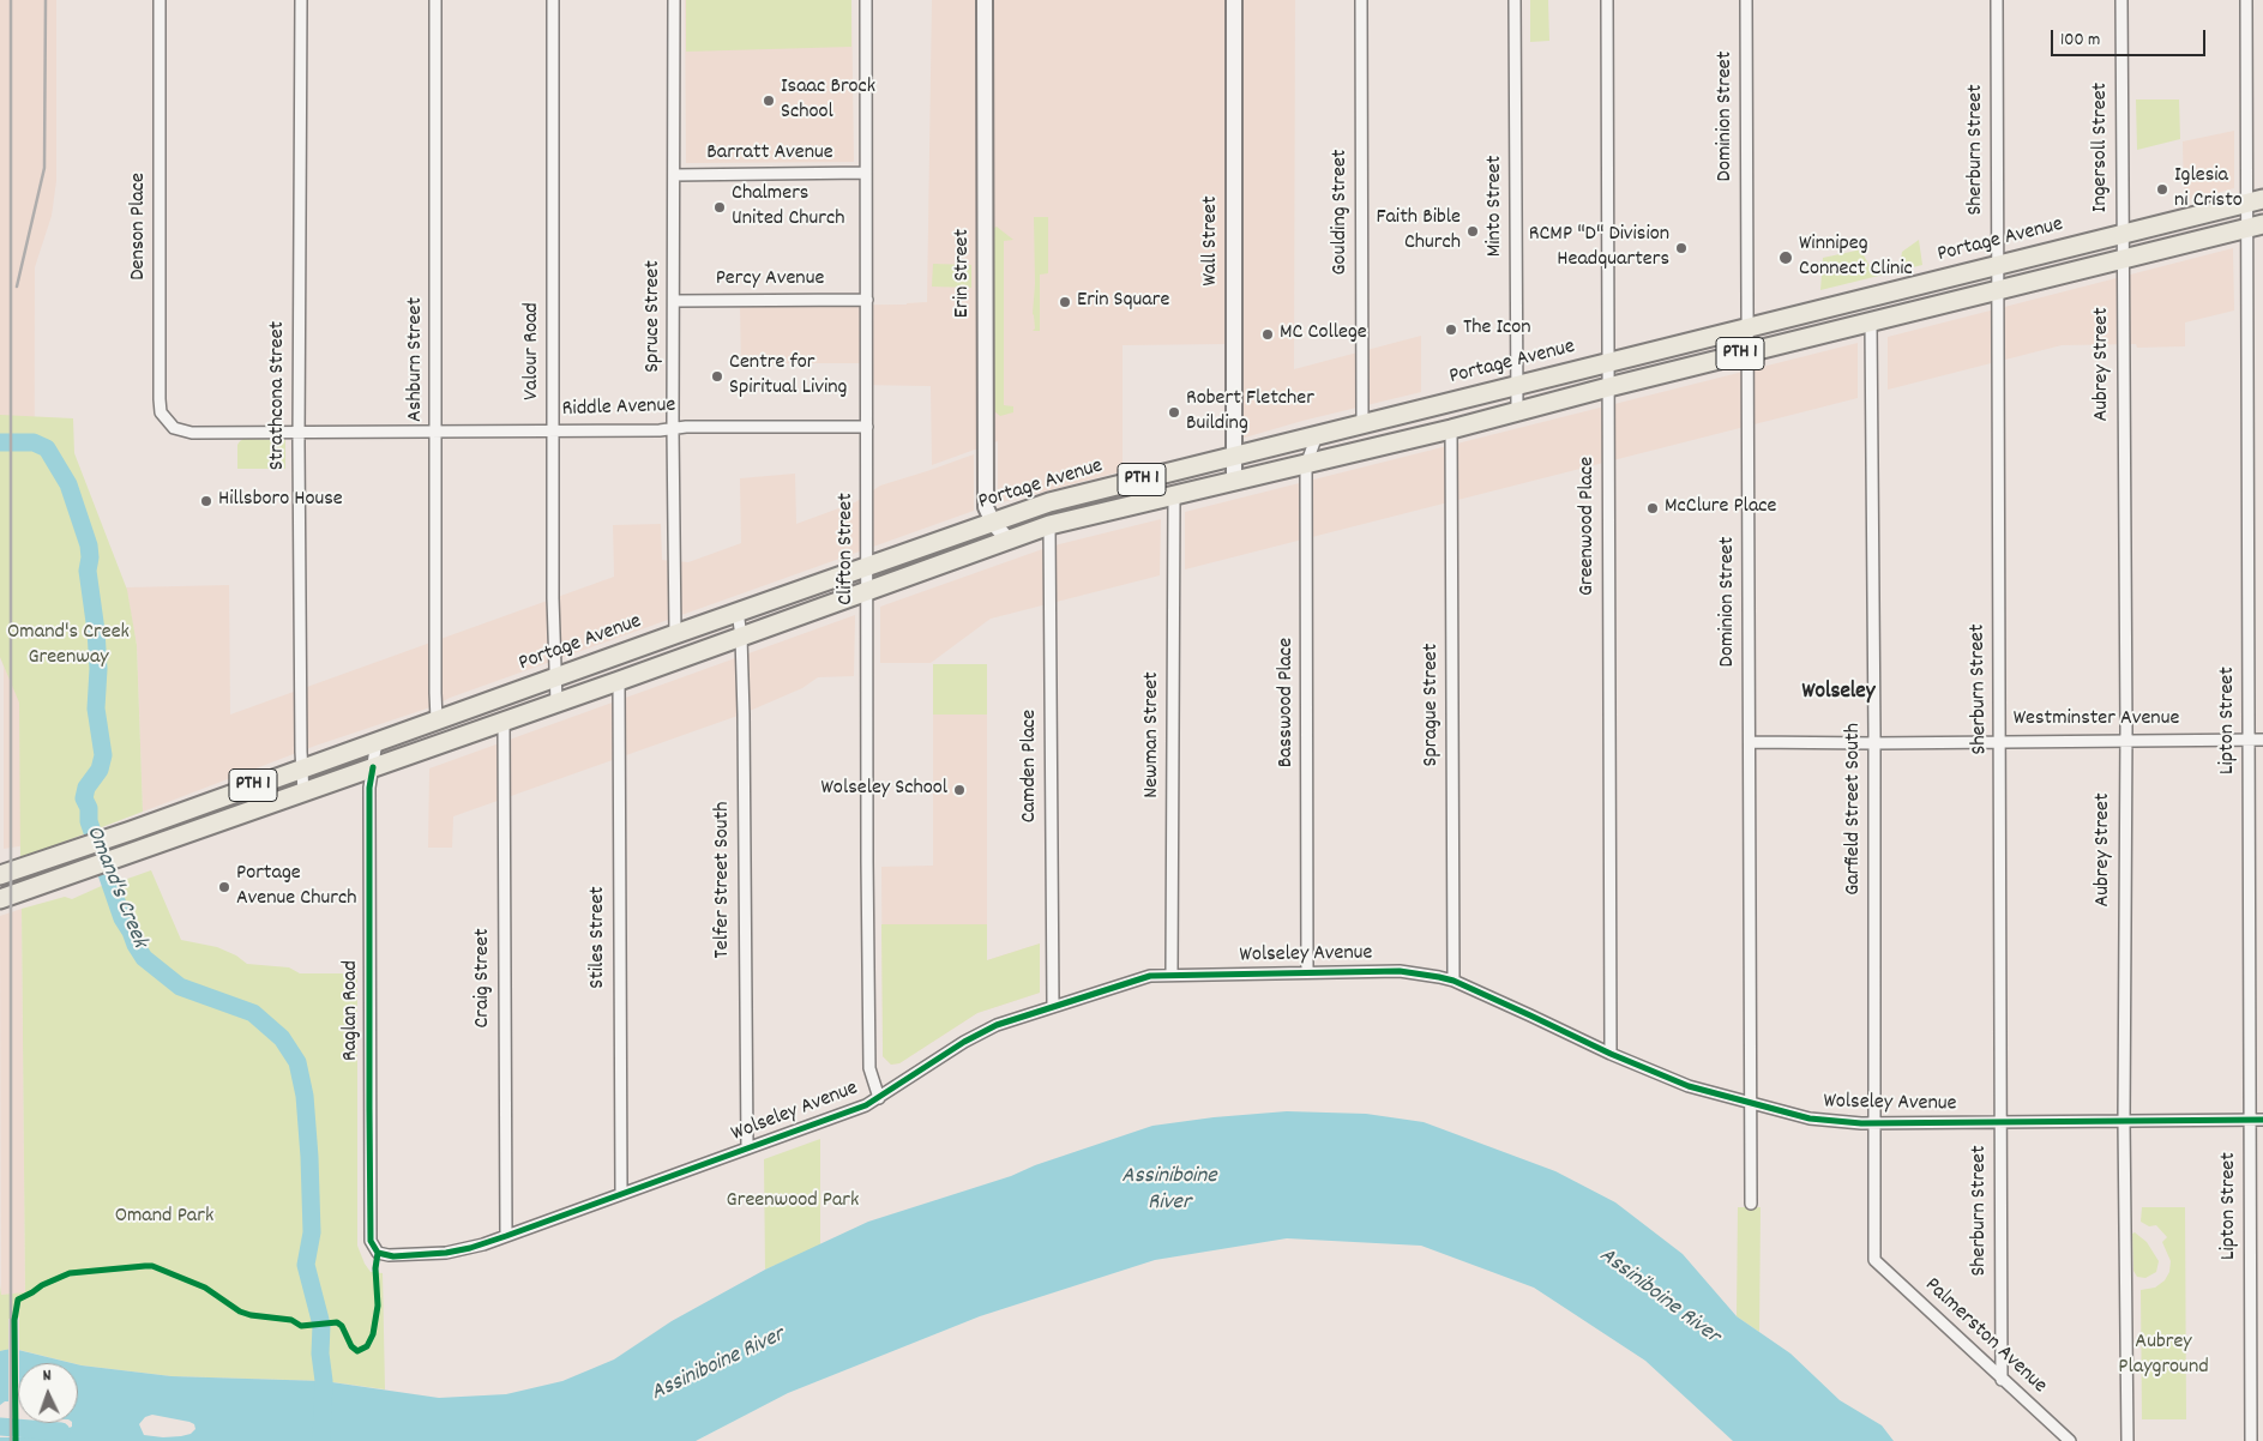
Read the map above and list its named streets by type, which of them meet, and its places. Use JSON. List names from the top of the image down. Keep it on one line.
{"streets":{"highway":["Portage Avenue","PTH 1"],"main road":["Wall Street","Erin Street"],"street":["Dominion Street","Ingersoll Street","Sherburn Street","Barratt Avenue","Minto Street","Goulding Street","Denson Place","Percy Avenue","Spruce Street","Valour Road","Ashburn Street","Aubrey Street","Strathcona Street","Riddle Avenue","Greenwood Place","Clifton Street","Basswood Place","Sprague Street","Westminster Avenue","Lipton Street","Newman Street","Camden Place","Garfield Street South","Telfer Street South","Stiles Street","Wolseley Avenue","Craig Street","Raglan Road","Palmerston Avenue"]},"crossings":[["Dominion Street","Portage Avenue"],["Dominion Street","Westminster Avenue"],["Dominion Street","Wolseley Avenue"],["Ingersoll Street","Portage Avenue"],["Ingersoll Street","Aubrey Street"],["Sherburn Street","Portage Avenue"],["Sherburn Street","Westminster Avenue"],["Sherburn Street","Wolseley Avenue"],["Sherburn Street","Palmerston Avenue"],["Barratt Avenue","Spruce Street"],["Barratt Avenue","Clifton Street"],["Minto Street","Portage Avenue"],["Goulding Street","Portage Avenue"],["Denson Place","Riddle Avenue"],["Wall Street","Portage Avenue"],["Portage Avenue","Erin Street"],["Portage Avenue","Spruce Street"],["Portage Avenue","Valour Road"],["Portage Avenue","Ashburn Street"],["Portage Avenue","Aubrey Street"],["Portage Avenue","Strathcona Street"],["Portage Avenue","Greenwood Place"],["Portage Avenue","Clifton Street"],["Portage Avenue","Basswood Place"],["Portage Avenue","Sprague Street"],["Portage Avenue","Lipton Street"],["Portage Avenue","Newman Street"],["Portage Avenue","Camden Place"],["Portage Avenue","Garfield Street South"],["Portage Avenue","Telfer Street South"],["Portage Avenue","Stiles Street"],["Portage Avenue","Craig Street"],["Portage Avenue","Raglan Road"],["Percy Avenue","Spruce Street"],["Percy Avenue","Clifton Street"],["Spruce Street","Riddle Avenue"],["Valour Road","Riddle Avenue"],["Ashburn Street","Riddle Avenue"],["Aubrey Street","Westminster Avenue"],["Aubrey Street","Wolseley Avenue"],["Strathcona Street","Riddle Avenue"],["Riddle Avenue","Clifton Street"],["Greenwood Place","Wolseley Avenue"],["Clifton Street","Wolseley Avenue"],["Basswood Place","Wolseley Avenue"],["Sprague Street","Wolseley Avenue"],["Westminster Avenue","Lipton Street"],["Westminster Avenue","Garfield Street South"],["Lipton Street","Wolseley Avenue"],["Newman Street","Wolseley Avenue"],["Camden Place","Wolseley Avenue"],["Garfield Street South","Wolseley Avenue"],["Garfield Street South","Palmerston Avenue"],["Telfer Street South","Wolseley Avenue"],["Stiles Street","Wolseley Avenue"],["Wolseley Avenue","Craig Street"],["Wolseley Avenue","Raglan Road"]],"districts":["Wolseley"],"water":["Omand's Creek","Assiniboine River"],"parks":["Omand's Creek Greenway","Greenwood Park","Omand Park","Aubrey Playground"],"places":["Isaac Brock School","Iglesia ni Cristo","Chalmers United Church","Faith Bible Church","RCMP \"D\" Division Headquarters","Winnipeg Connect Clinic","Erin Square","The Icon","MC College","Centre for Spiritual Living","Robert Fletcher Building","Hillsboro House","McClure Place","Wolseley School","Portage Avenue Church"],"scale_bar":"100 m","north":"top"}
